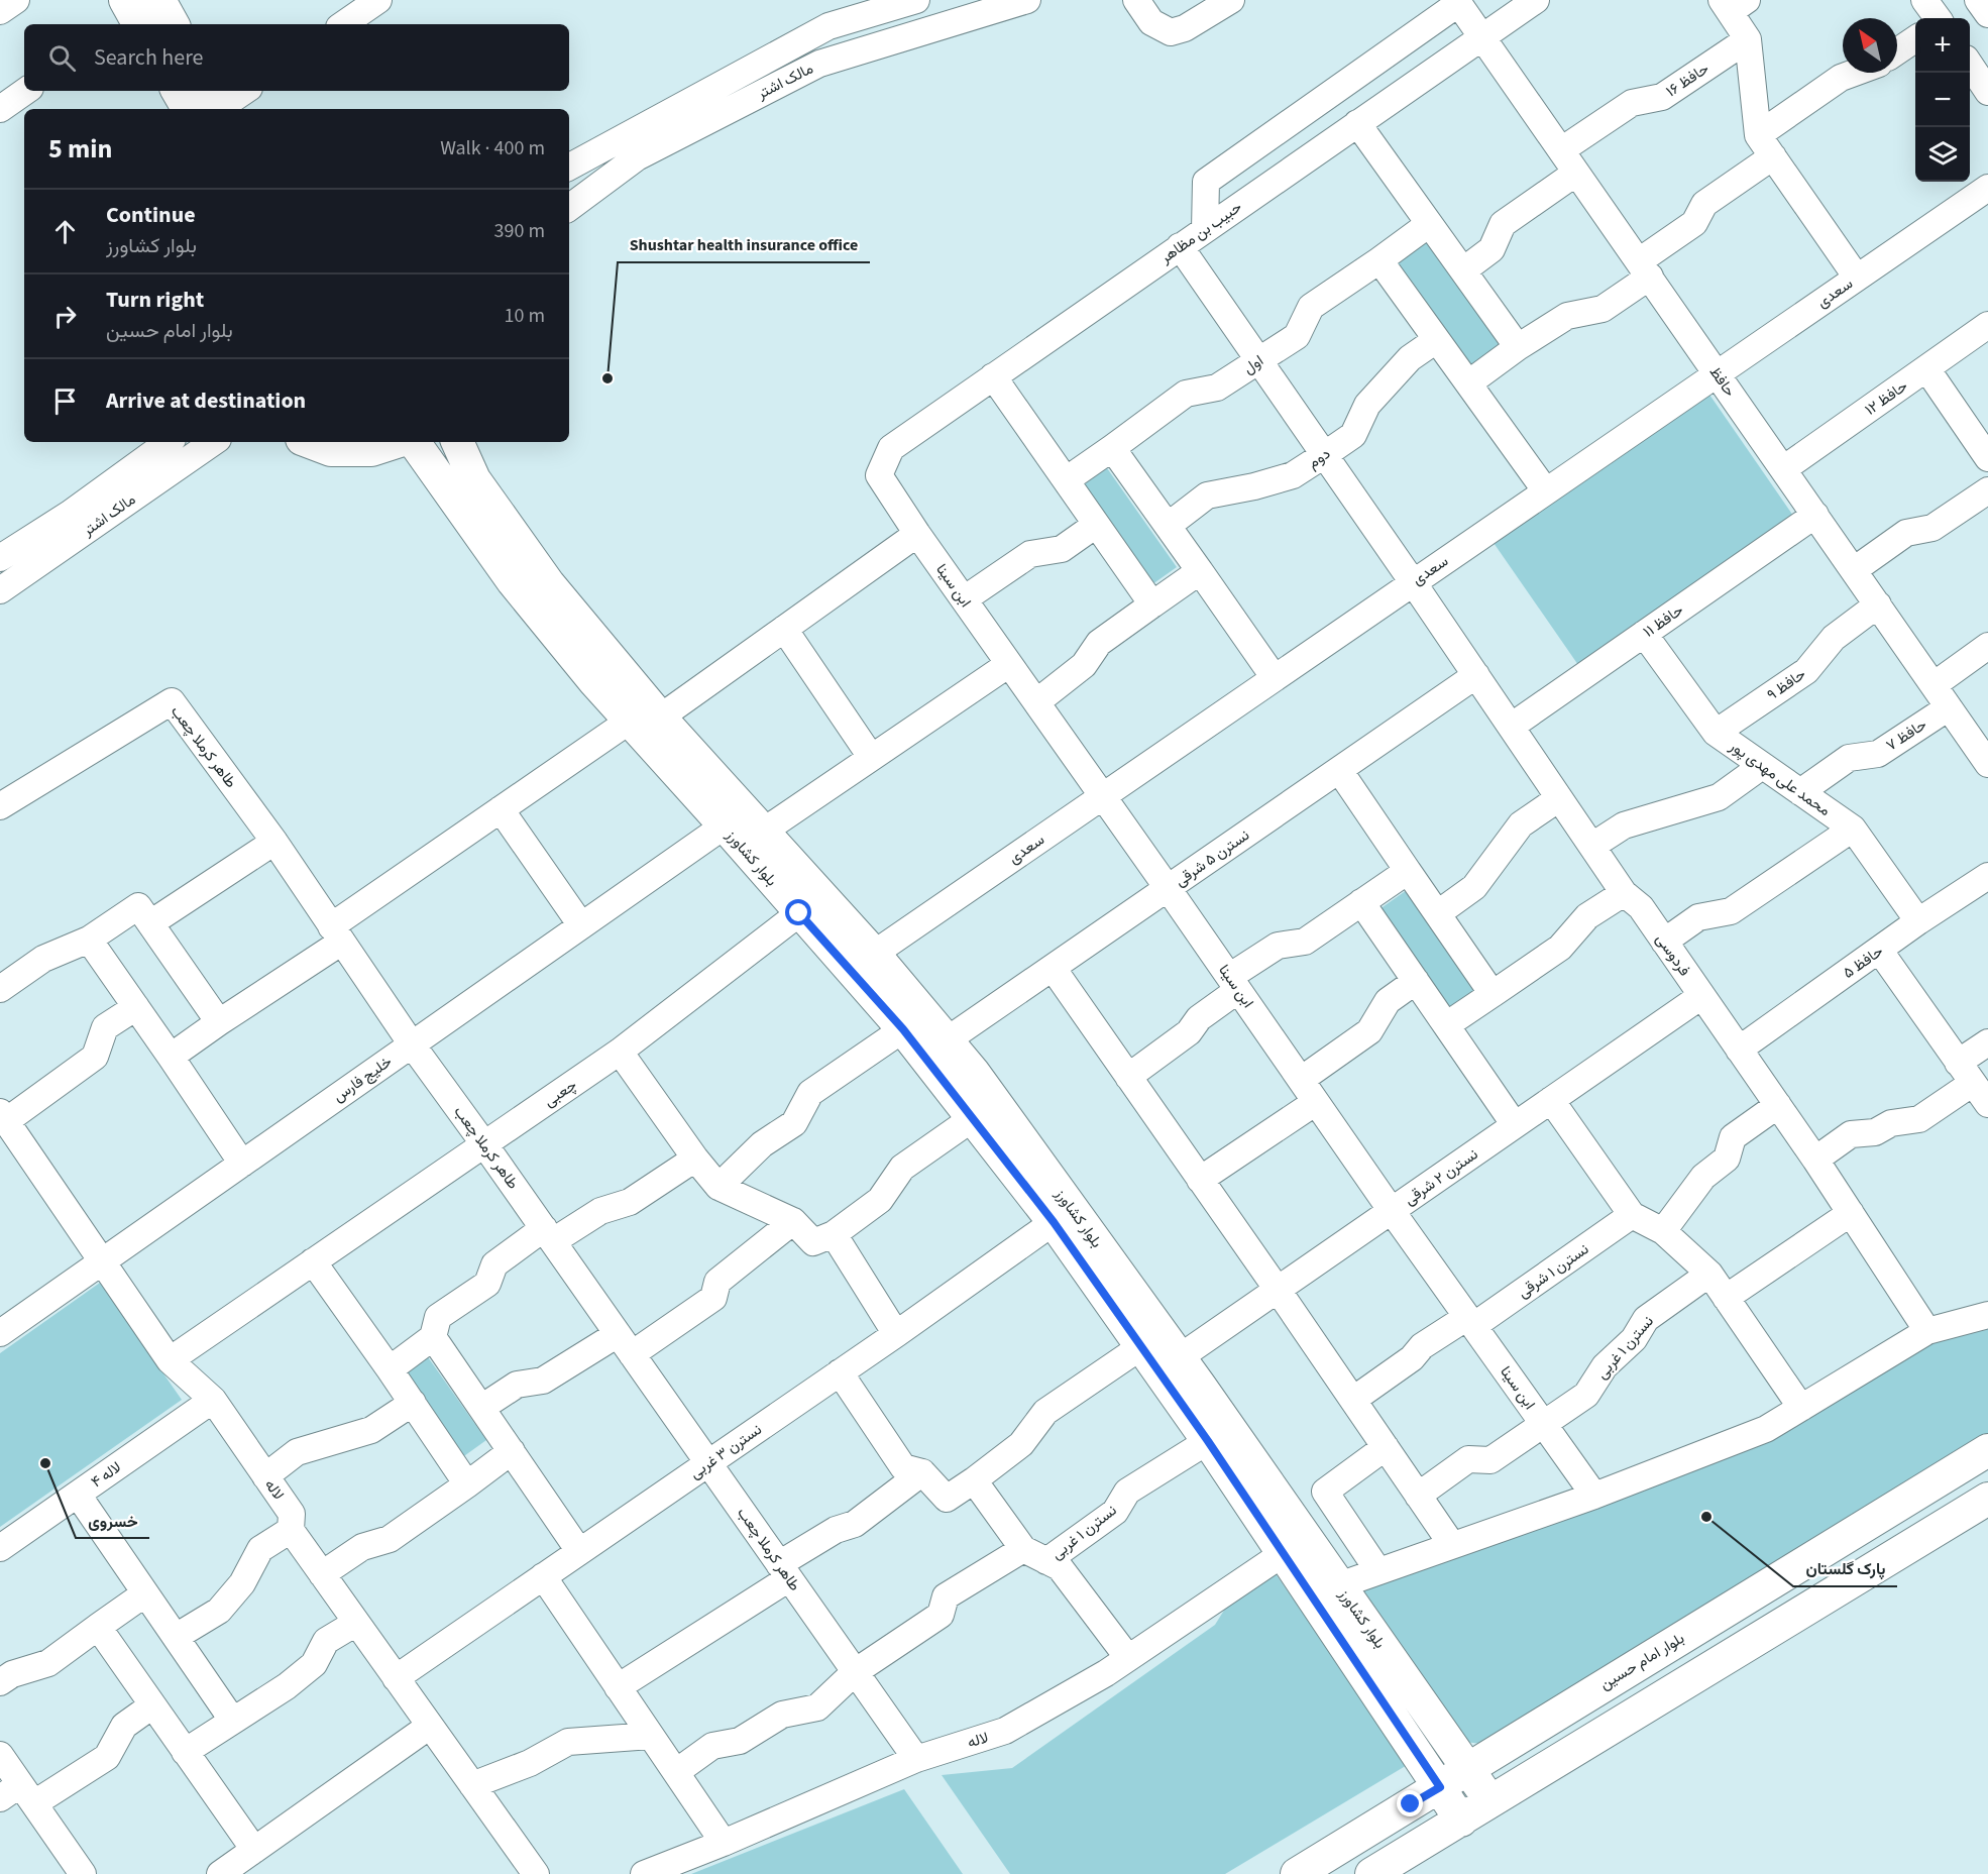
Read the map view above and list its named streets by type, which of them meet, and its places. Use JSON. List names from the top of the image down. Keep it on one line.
{"streets":{"main road":["بلوار کشاورز","بلوار امام حسین"],"street":["حافظ ۱۶","مالک اشتر","حبیب بن مظاهر","سعدی","اول","حافظ","حافظ ۱۲","دوم","ابن سینا","حافظ ۱۱","حافظ ۹","حافظ ۷","طاهر کرملا چعب","محمد علی مهدی پور","نسترن ۵ شرقی","فردوسی","حافظ ۵","خلیج فارس","چعبی","نسترن ۲ شرقی","نسترن ۱ شرقی","نسترن ۱ غربی","نسترن ۳ غربی","لاله ۴","لاله"]},"crossings":[["حافظ ۱۶","حافظ"],["حبیب بن مظاهر","حافظ"],["حبیب بن مظاهر","ابن سینا"],["حبیب بن مظاهر","فردوسی"],["سعدی","حافظ"],["سعدی","ابن سینا"],["سعدی","بلوار کشاورز"],["سعدی","فردوسی"],["اول","فردوسی"],["حافظ","حافظ ۱۲"],["حافظ","حافظ ۱۱"],["حافظ","حافظ ۹"],["حافظ","حافظ ۷"],["دوم","فردوسی"],["ابن سینا","نسترن ۵ شرقی"],["ابن سینا","نسترن ۲ شرقی"],["ابن سینا","نسترن ۱ شرقی"],["ابن سینا","نسترن ۱ غربی"],["حافظ ۱۱","محمد علی مهدی پور"],["حافظ ۱۱","فردوسی"],["حافظ ۹","محمد علی مهدی پور"],["حافظ ۷","محمد علی مهدی پور"],["طاهر کرملا چعب","خلیج فارس"],["طاهر کرملا چعب","چعبی"],["طاهر کرملا چعب","نسترن ۳ غربی"],["طاهر کرملا چعب","لاله"],["محمد علی مهدی پور","حافظ ۵"],["بلوار کشاورز","نسترن ۵ شرقی"],["بلوار کشاورز","خلیج فارس"],["بلوار کشاورز","چعبی"],["بلوار کشاورز","نسترن ۲ شرقی"],["بلوار کشاورز","نسترن ۱ غربی"],["بلوار کشاورز","نسترن ۳ غربی"],["بلوار کشاورز","لاله"],["بلوار کشاورز","بلوار امام حسین"],["نسترن ۵ شرقی","فردوسی"],["فردوسی","حافظ ۵"],["فردوسی","نسترن ۲ شرقی"],["خلیج فارس","لاله"],["نسترن ۳ غربی","لاله"],["لاله ۴","لاله"]],"places":["Shushtar health insurance office","خسروی","پارک گلستان"],"north":"top left","page":{"map_buttons":["+","−"],"search":"Search here","heading":["5 min","Walk · 400 m"],"list":[["Continue","بلوار کشاورز","390 m"],["Turn right","بلوار امام حسین","10 m"],"Arrive at destination"]}}
